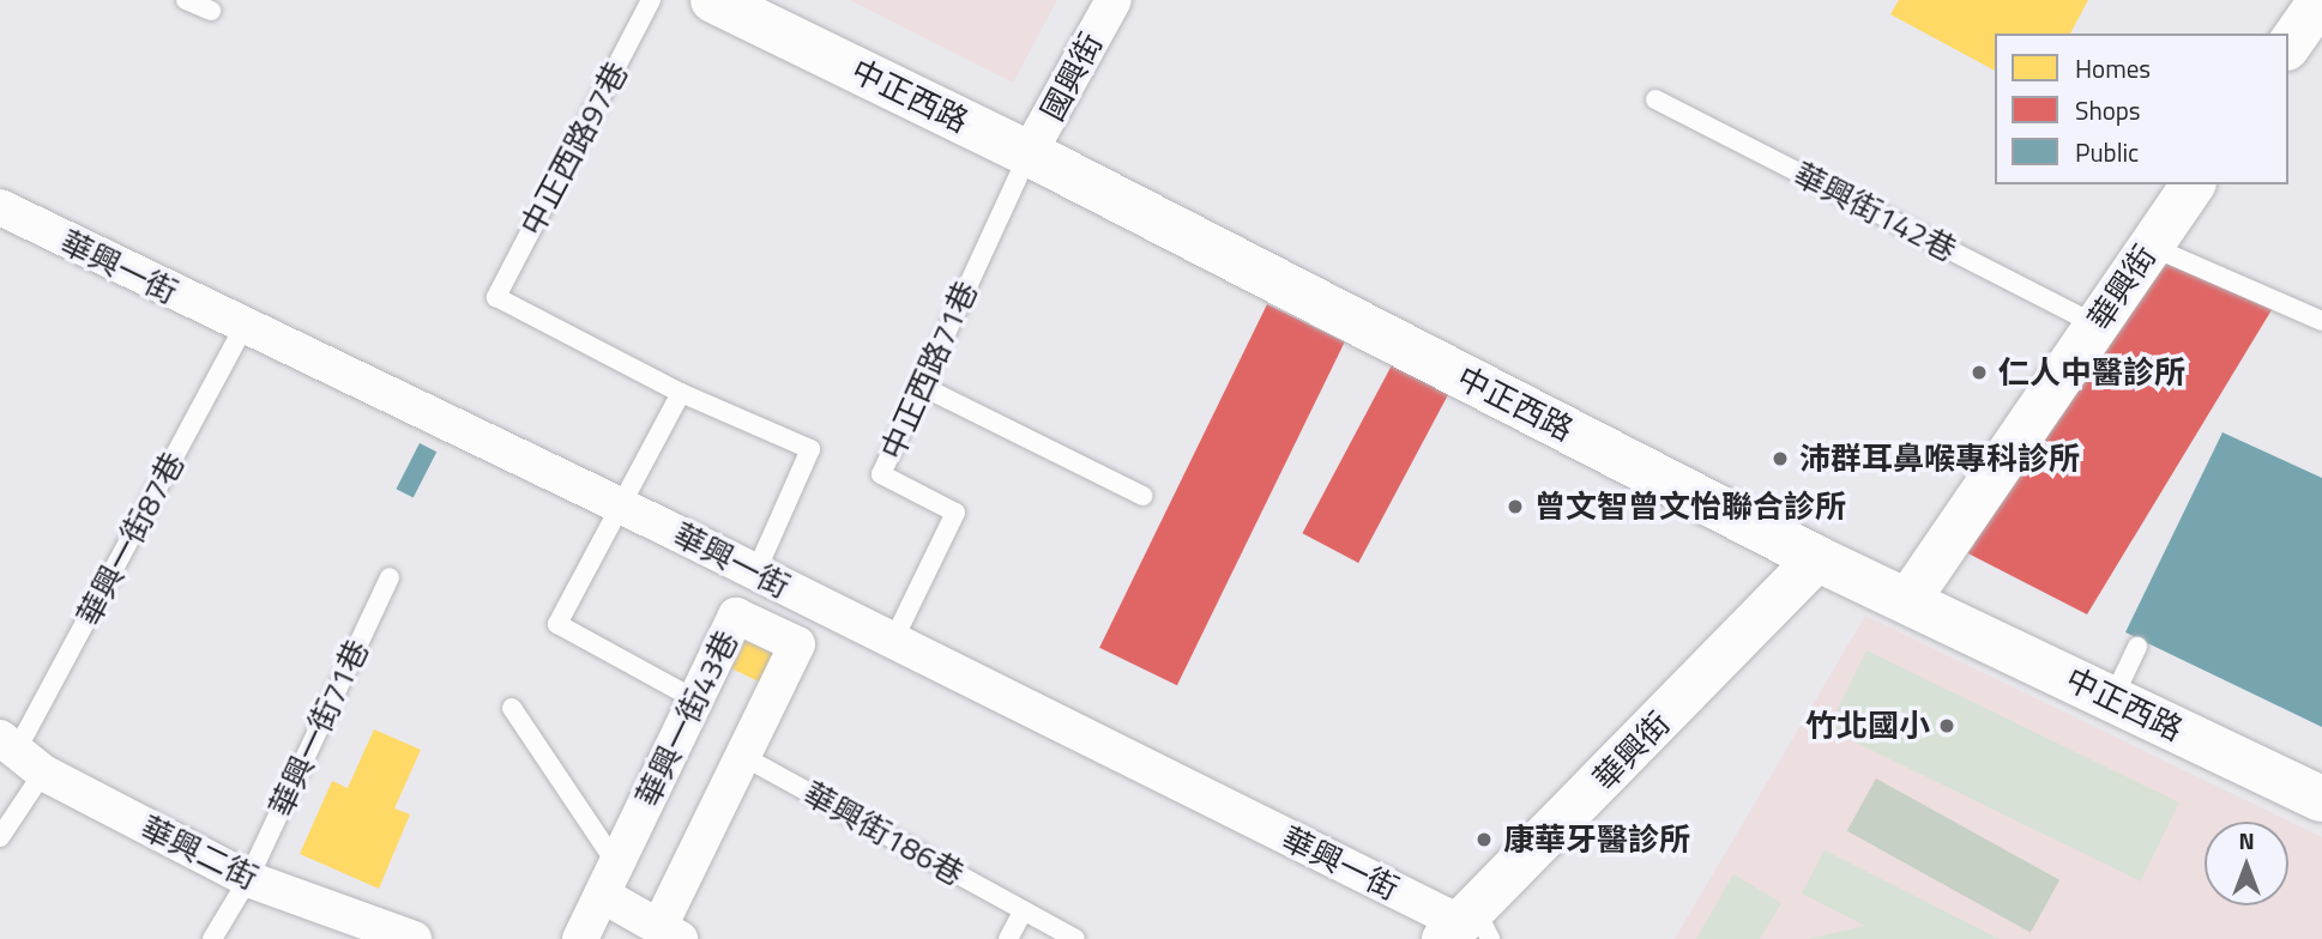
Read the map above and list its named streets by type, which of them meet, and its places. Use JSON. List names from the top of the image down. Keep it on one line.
{"streets":{"main road":["中正西路"],"street":["國興街","華興一街","華興街","華興一街43巷","華興二街"],"lane":["中正西路97巷","華興街142巷","中正西路71巷","華興一街87巷","華興一街71巷","華興街186巷"]},"crossings":[["國興街","中正西路"],["國興街","中正西路71巷"],["中正西路","華興街"],["中正西路","中正西路71巷"],["華興街142巷","華興街"],["華興一街","華興街"],["華興一街","中正西路71巷"],["華興一街","華興一街87巷"],["華興一街87巷","華興二街"],["華興一街43巷","華興街186巷"],["華興一街71巷","華興二街"]],"places":["仁人中醫診所","沛群耳鼻喉專科診所","曾文智曾文怡聯合診所","竹北國小","康華牙醫診所"],"legend":["Homes","Shops","Public"],"north":"top"}
